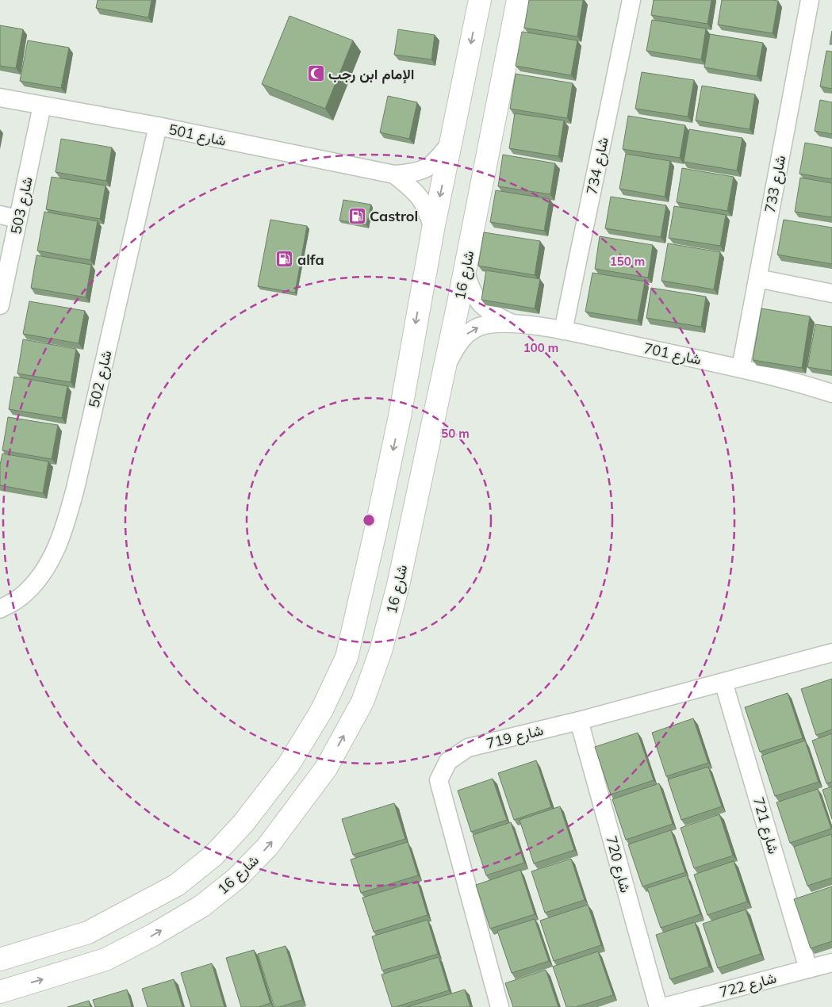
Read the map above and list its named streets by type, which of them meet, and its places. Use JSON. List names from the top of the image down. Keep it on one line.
{"streets":{"street":["شارع 501","شارع 734","شارع 733","شارع 503","شارع 16","شارع 701","شارع 502","شارع 719","شارع 721","شارع 720","شارع 722"]},"crossings":[["شارع 501","شارع 503"],["شارع 501","شارع 502"],["شارع 734","شارع 701"],["شارع 733","شارع 701"],["شارع 16","شارع 701"],["شارع 719","شارع 721"],["شارع 719","شارع 720"],["شارع 721","شارع 722"]],"places":{"mosque":["الإمام ابن رجب"],"fuel station":["Castrol","alfa"]},"rings":["150 m","100 m","50 m"]}
